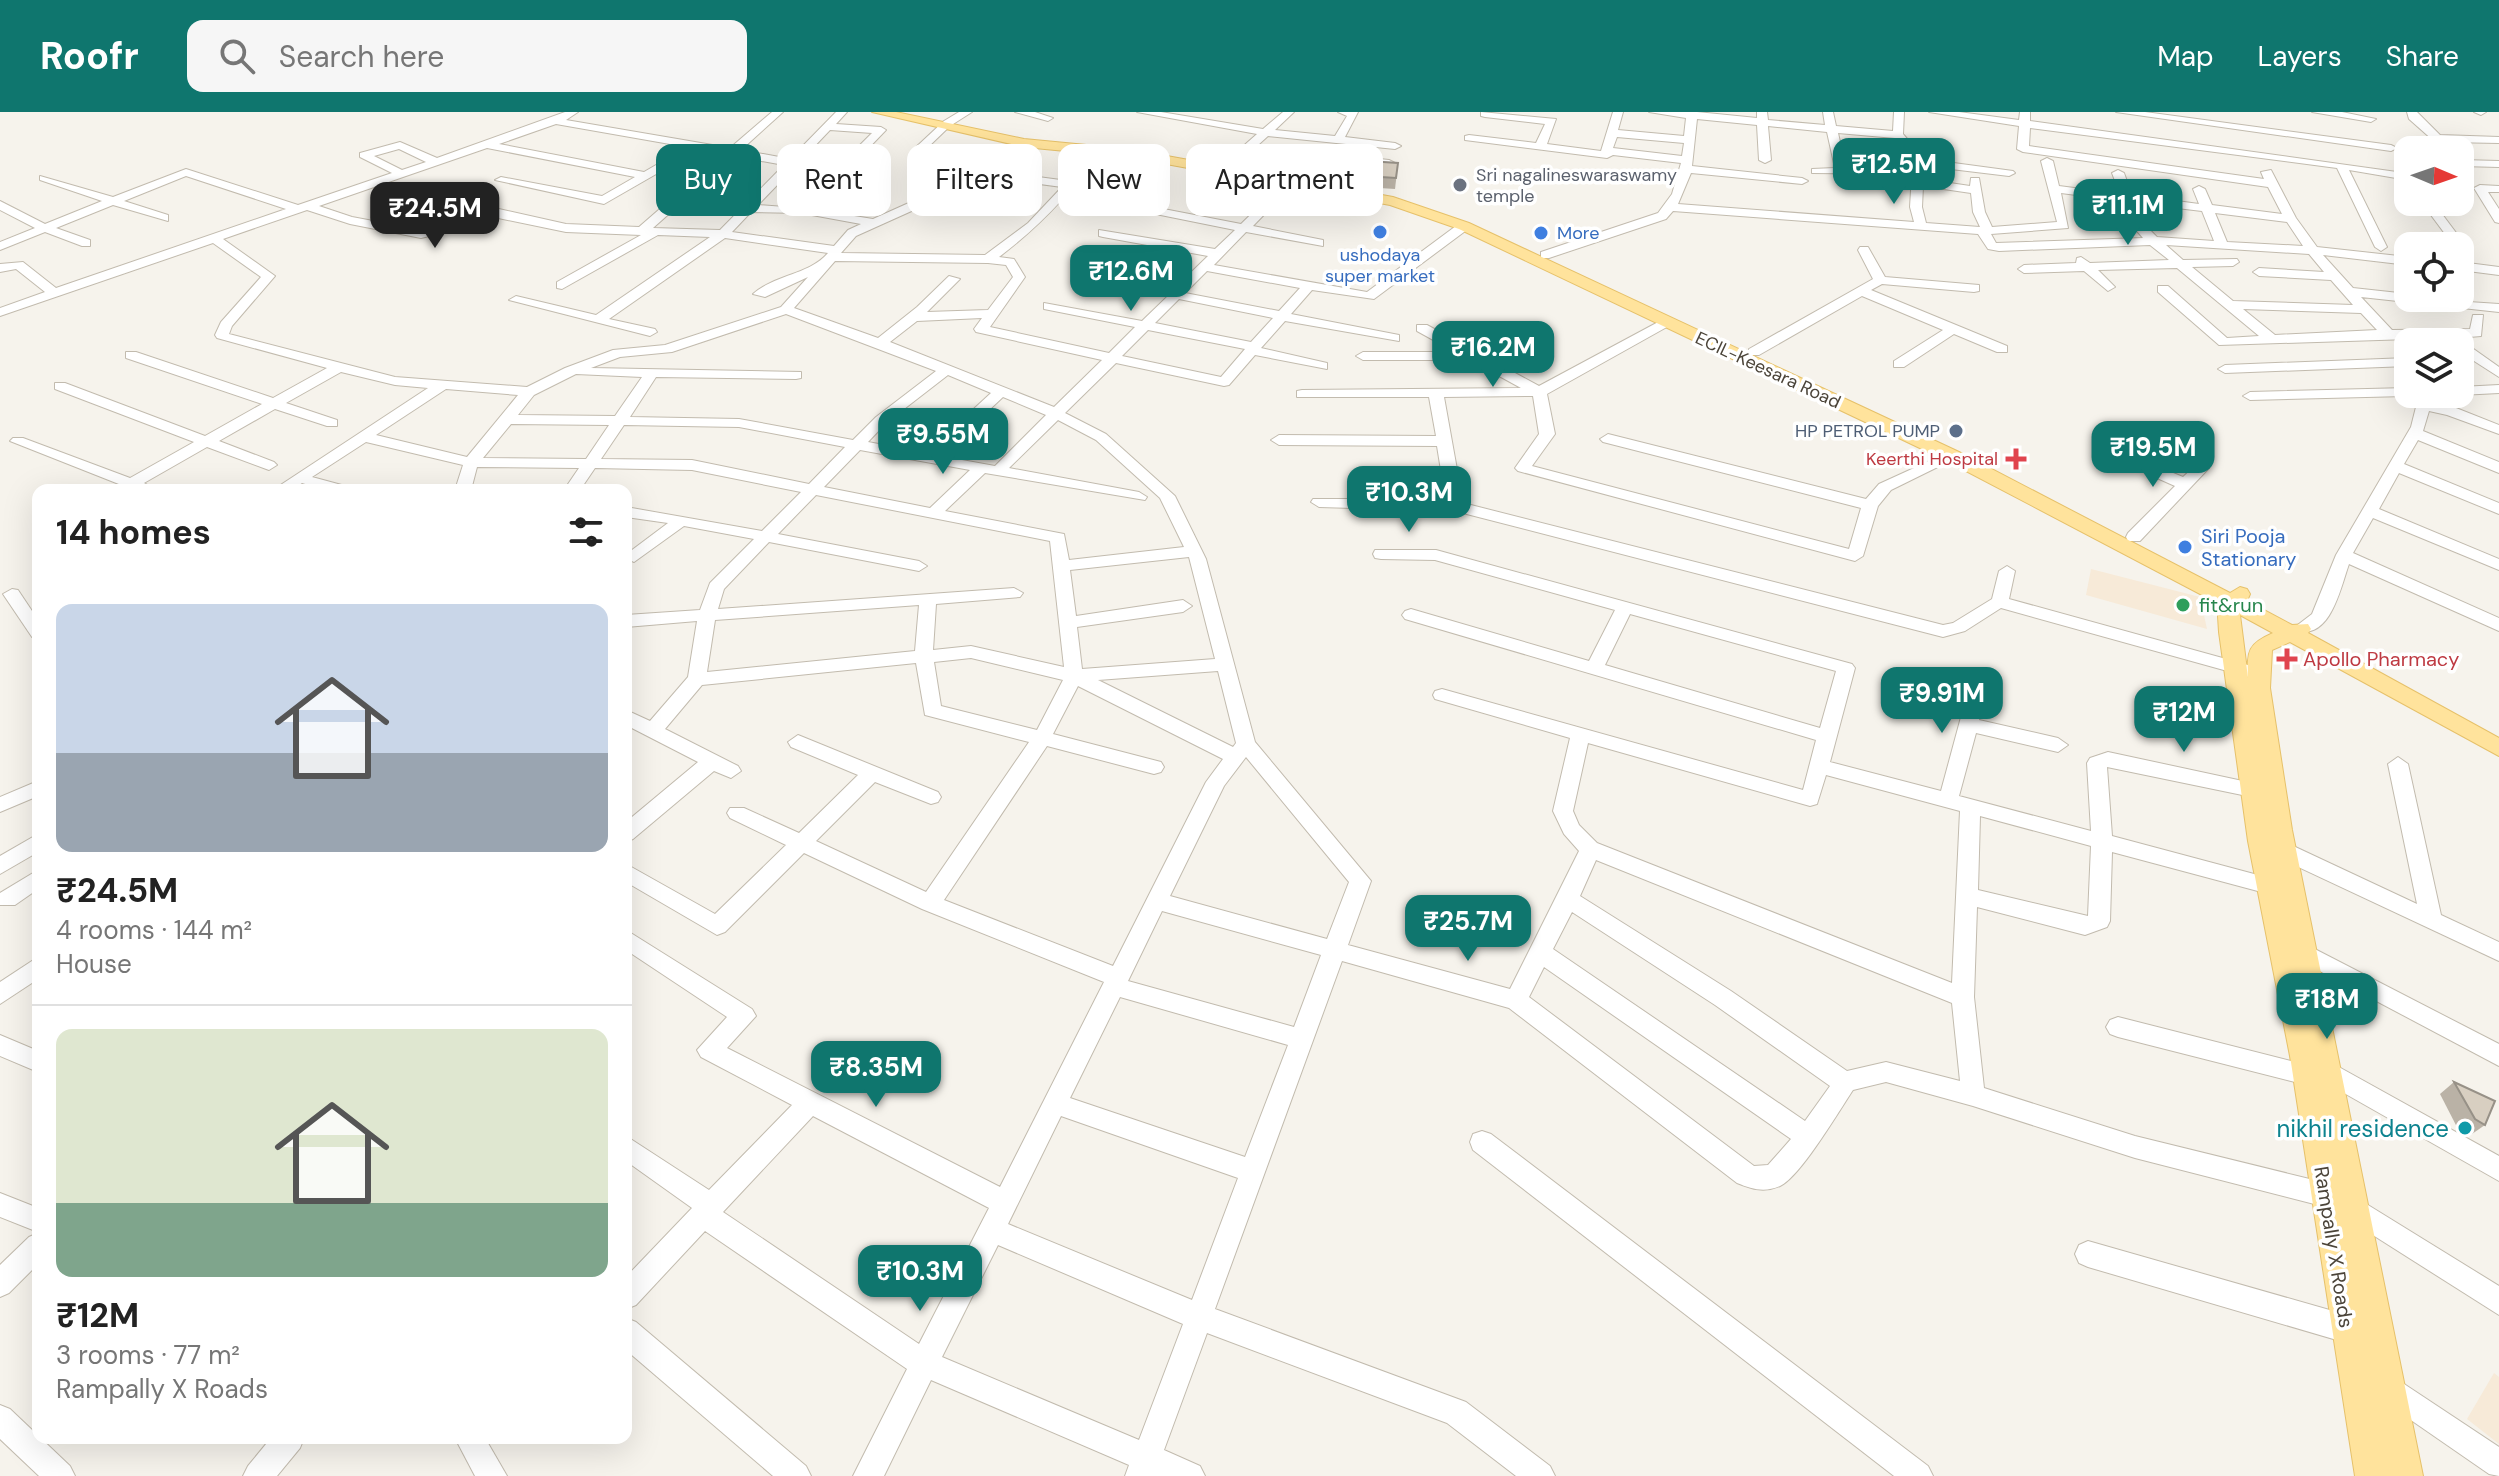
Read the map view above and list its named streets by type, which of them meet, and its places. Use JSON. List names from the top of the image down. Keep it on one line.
{"streets":{"main road":["ECIL-Keesara Road","Rampally X Roads"]},"crossings":[["ECIL-Keesara Road","Rampally X Roads"]],"places":{"other":["Sri nagalineswaraswamy temple","ushodaya super market","More","HP PETROL PUMP","Siri Pooja Stationary","fit&run","nikhil residence"],"health":["Keerthi Hospital","Apollo Pharmacy"]},"north":"right","page":{"header":"Roofr","search":"Search here","nav":["Map","Layers","Share"],"price":["₹12.5M","₹11.1M","₹24.5M","₹12.6M","₹16.2M","₹9.55M","₹19.5M","₹10.3M","₹9.91M","₹12M","₹25.7M","₹18M","₹8.35M","₹10.3M"],"chip":["Buy","Rent","Filters","New","Apartment"],"heading":"14 homes","list":[{"name":"₹24.5M","note":"4 rooms · 144 m² · House"},{"name":"₹12M","note":"3 rooms · 77 m² · Rampally X Roads"}]}}
